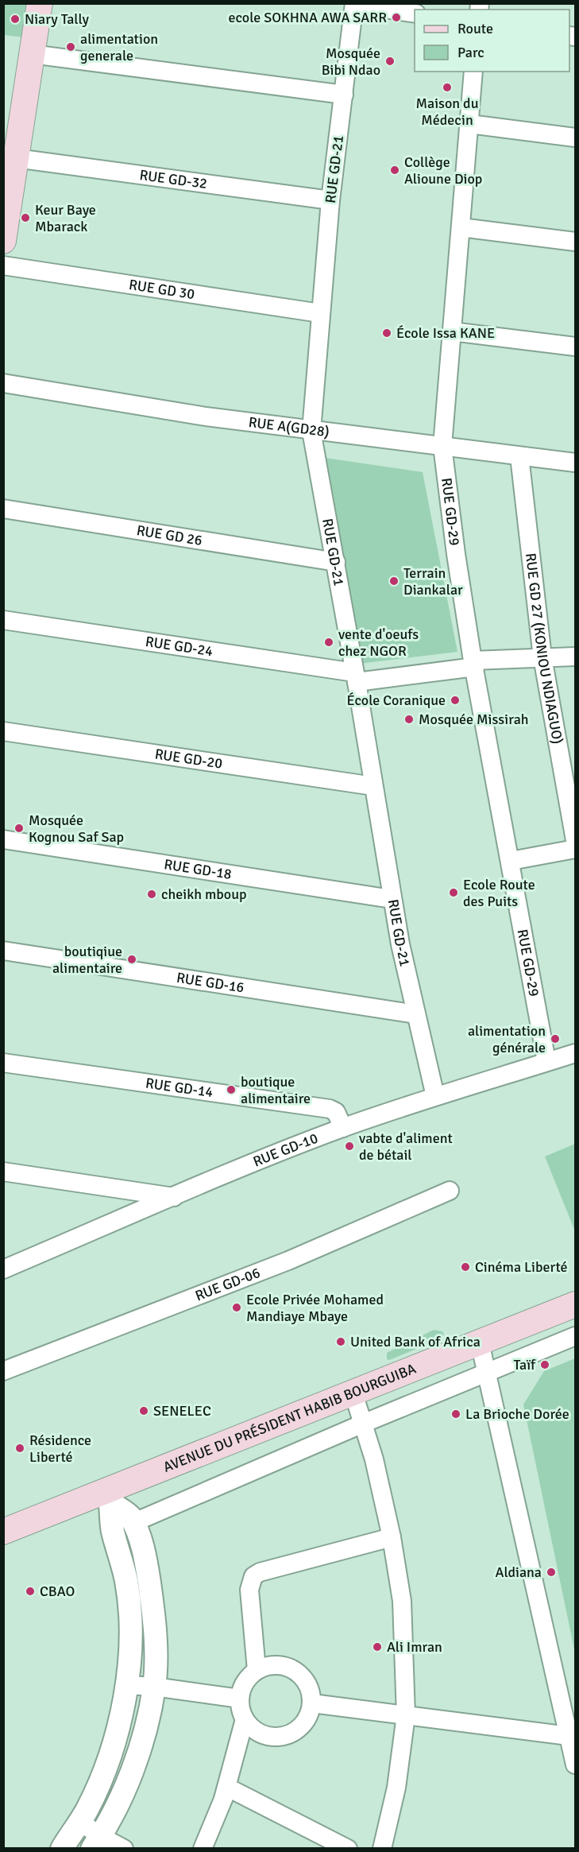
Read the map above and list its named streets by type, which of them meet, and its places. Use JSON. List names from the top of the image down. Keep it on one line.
{"streets":{"main road":["AVENUE DU PRÉSIDENT HABIB BOURGUIBA"],"street":["RUE GD-21","RUE GD-32","RUE GD 30","RUE A(GD28)","RUE GD-29","RUE GD 26","RUE GD-24","RUE GD 27 (KONIOU NDIAGUO)","RUE GD-20","RUE GD-18","RUE GD-16","RUE GD-14","RUE GD-10","RUE GD-06"]},"crossings":[["RUE GD-21","RUE GD-32"],["RUE GD-21","RUE GD 30"],["RUE GD-21","RUE A(GD28)"],["RUE GD-21","RUE GD 26"],["RUE GD-21","RUE GD-24"],["RUE GD-21","RUE GD-20"],["RUE GD-21","RUE GD-18"],["RUE GD-21","RUE GD-16"],["RUE GD-21","RUE GD-10"],["RUE A(GD28)","RUE GD-29"],["RUE A(GD28)","RUE GD 27 (KONIOU NDIAGUO)"],["RUE GD-29","RUE GD-24"],["RUE GD-29","RUE GD-10"],["RUE GD-24","RUE GD 27 (KONIOU NDIAGUO)"],["RUE GD-14","RUE GD-10"]],"places":["ecole SOKHNA AWA SARR","Niary Tally","alimentation generale","Mosquée Bibi Ndao","Maison du Médecin","Collège Alioune Diop","Keur Baye Mbarack","École Issa KANE","Terrain Diankalar","vente d'oeufs chez NGOR","École Coranique","Mosquée Missirah","Mosquée Kognou Saf Sap","Ecole Route des Puits","cheikh mboup","boutiqiue alimentaire","alimentation générale","boutique alimentaire","vabte d'aliment de bétail","Cinéma Liberté","Ecole Privée Mohamed Mandiaye Mbaye","United Bank of Africa","Taïf","SENELEC","La Brioche Dorée","Résidence Liberté","Aldiana","CBAO","Ali Imran"],"legend":["Route","Parc"]}
